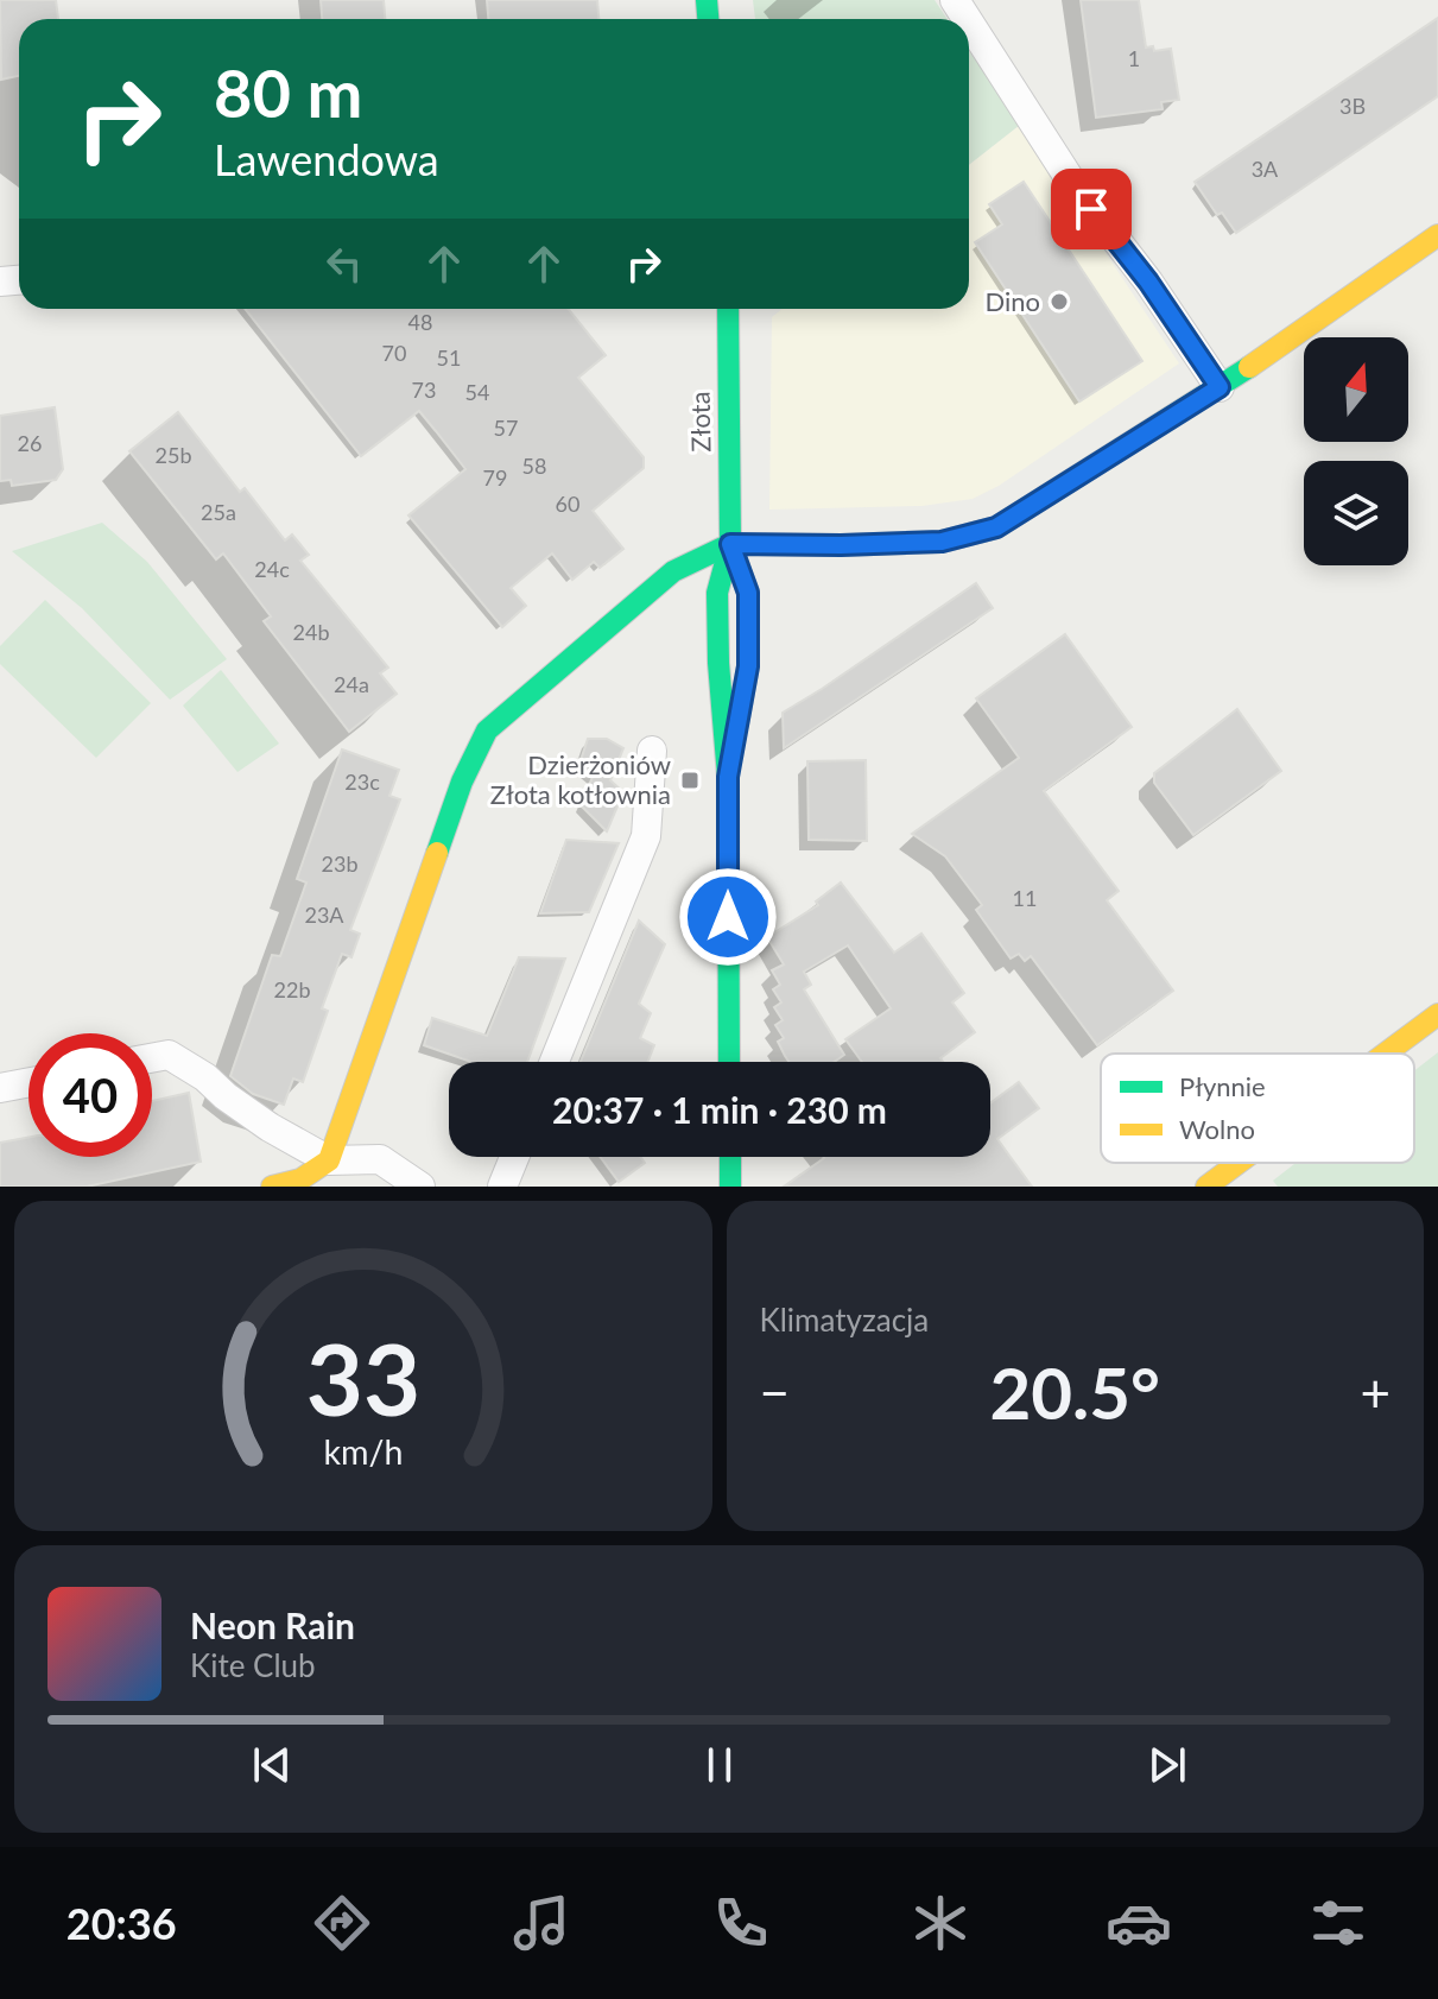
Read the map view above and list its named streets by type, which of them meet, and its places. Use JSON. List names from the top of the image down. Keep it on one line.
{"streets":{"street":["Złota"]},"places":{"other":["Dino"],"transit":["Dzierżoniów Złota kotłownia"]},"house_numbers":["1","3B","3A","48","70","51","73","54","57","26","25b","58","79","60","25a","24c","24b","24a","23c","23b","11","23A","22b"],"legend":["Płynnie","Wolno"],"north":"top","page":{"turn":["80 m","Lawendowa"],"limit":"40","trip":"20:37 · 1 min · 230 m","tile":"Klimatyzacja","heat":["−","20.5°","+"],"song":["Neon Rain","Kite Club"],"tabs":"20:36","gauge":["33","km/h"]}}
